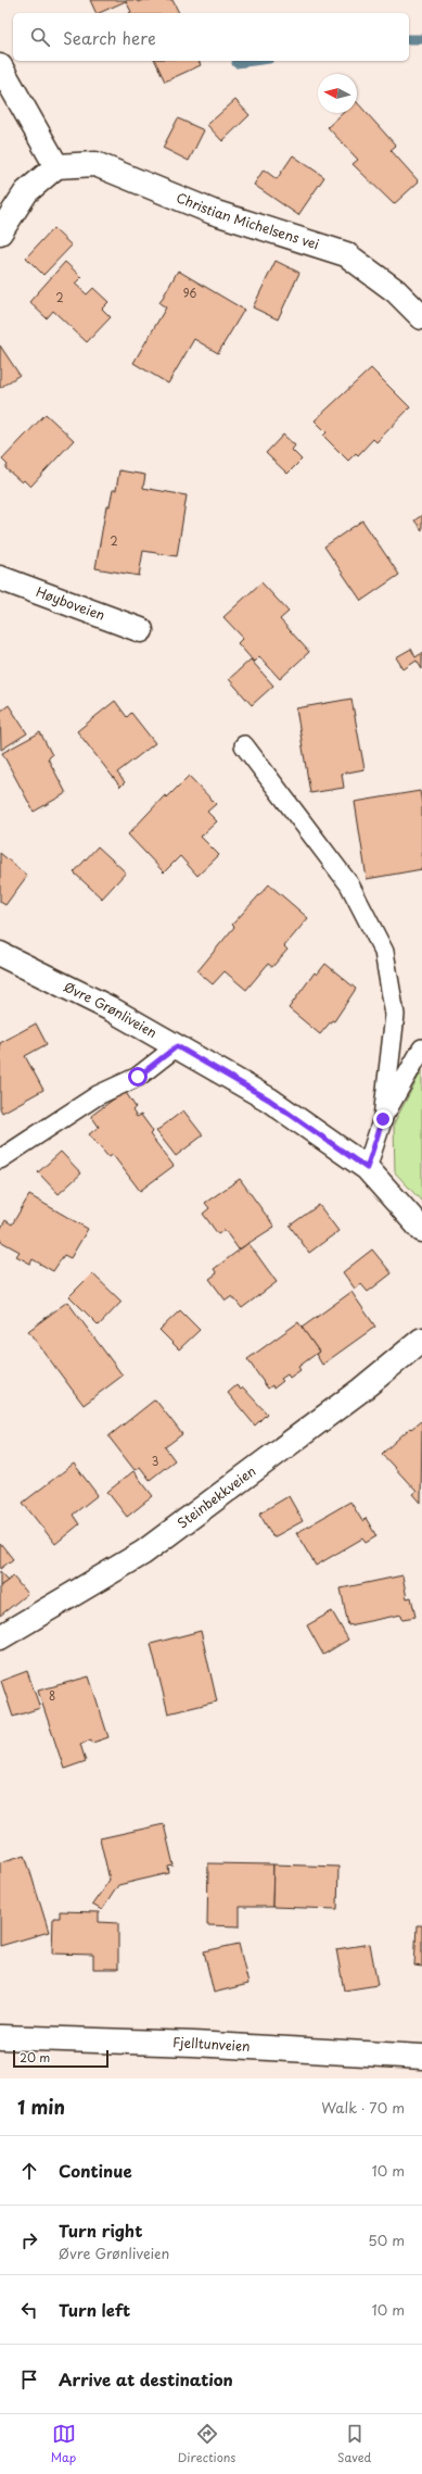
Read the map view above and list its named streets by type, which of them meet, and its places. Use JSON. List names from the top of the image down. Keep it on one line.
{"streets":{"street":["Christian Michelsens vei","Høyboveien","Øvre Grønliveien","Steinbekkveien","Fjelltunveien"]},"house_numbers":["96","2","2","3","8"],"scale_bar":"20 m","north":"left","page":{"search":"Search here","scale":"20 m","heading":["1 min","Walk · 70 m"],"list":[["Continue","10 m"],["Turn right","Øvre Grønliveien","50 m"],["Turn left","10 m"],"Arrive at destination"],"nav":["Map","Directions","Saved"]}}
